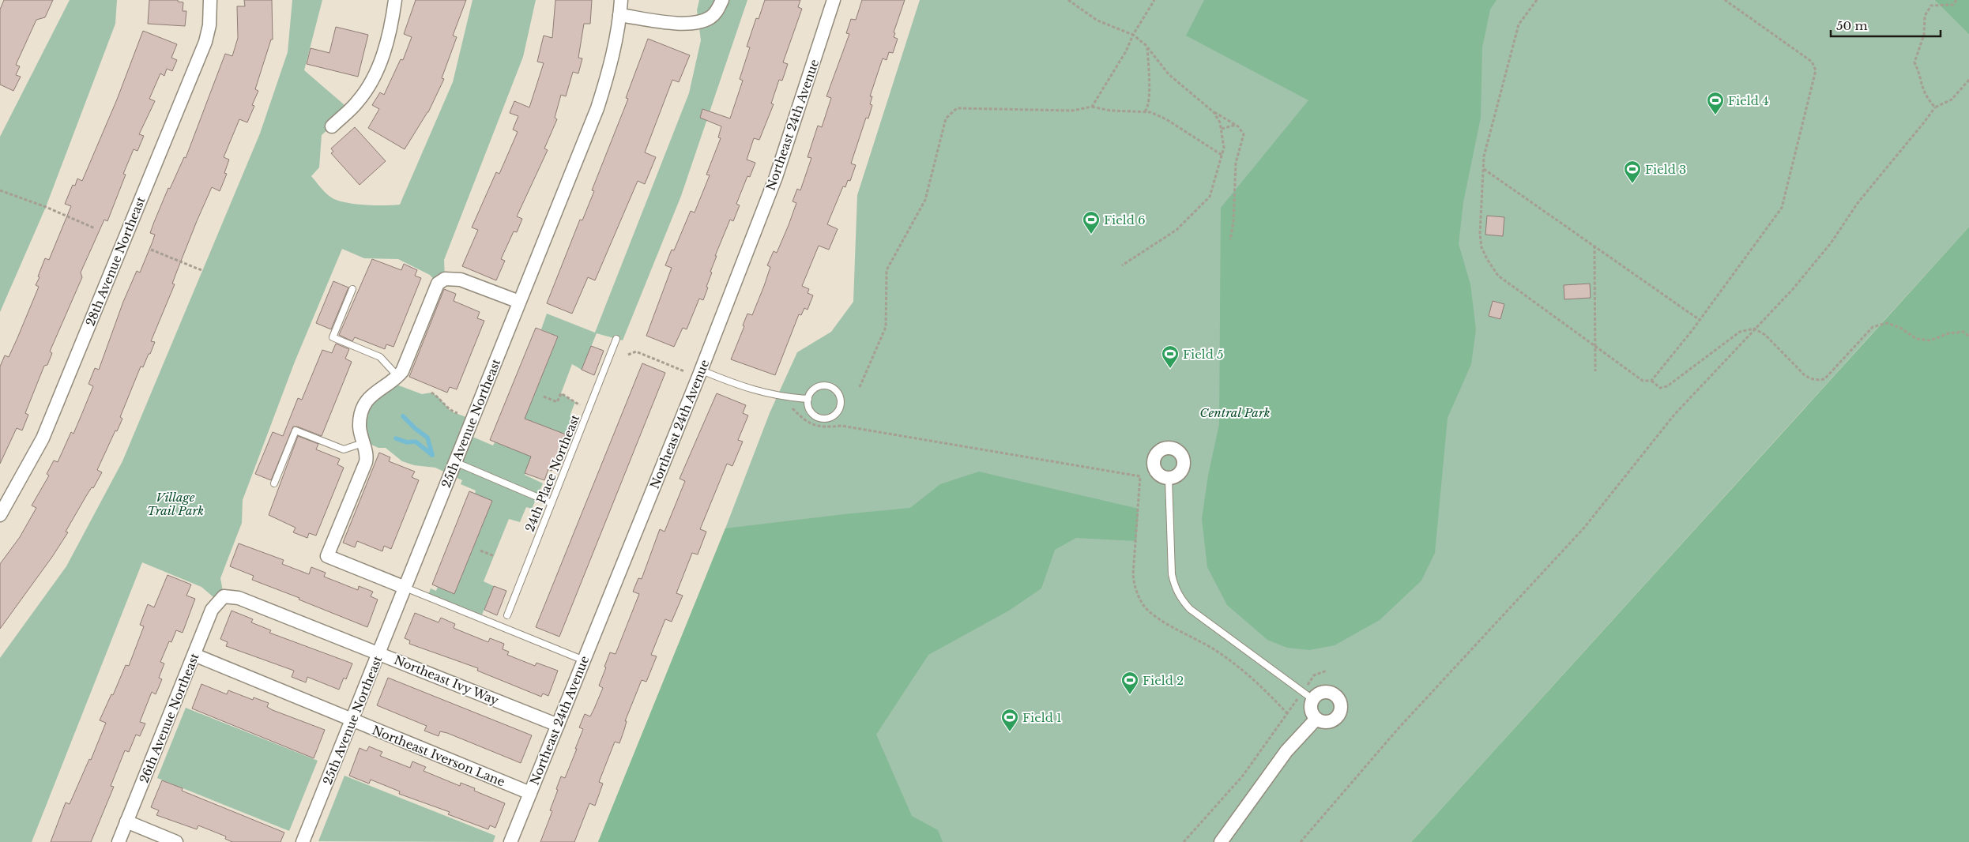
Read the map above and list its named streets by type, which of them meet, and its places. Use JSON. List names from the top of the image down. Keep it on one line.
{"streets":{"street":["Northeast 24th Avenue","28th Avenue Northeast","25th Avenue Northeast","Northeast Ivy Way","26th Avenue Northeast","Northeast Iverson Lane"],"lane":["24th Place Northeast"]},"crossings":[["Northeast 24th Avenue","Northeast Ivy Way"],["Northeast 24th Avenue","Northeast Iverson Lane"],["25th Avenue Northeast","Northeast Ivy Way"],["25th Avenue Northeast","Northeast Iverson Lane"],["Northeast Ivy Way","26th Avenue Northeast"],["26th Avenue Northeast","Northeast Iverson Lane"]],"parks":["Central Park","Village Trail Park"],"places":{"sports":["Field 4","Field 3","Field 6","Field 5","Field 2","Field 1"]},"scale_bar":"50 m"}
